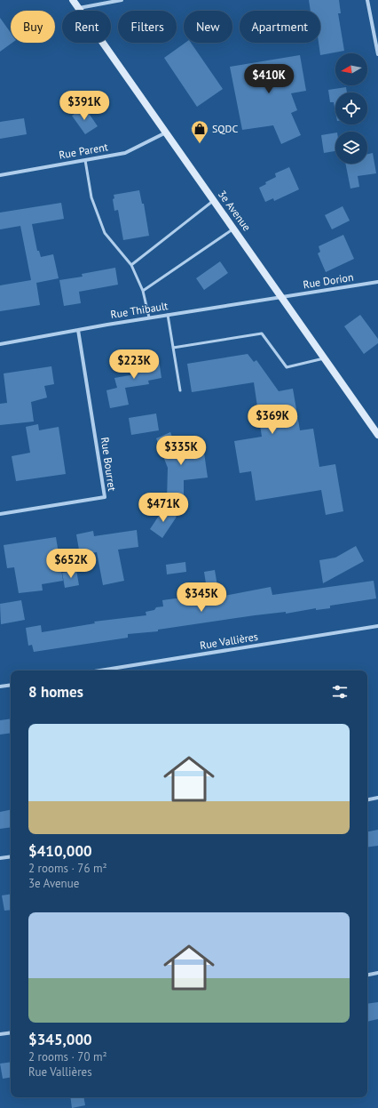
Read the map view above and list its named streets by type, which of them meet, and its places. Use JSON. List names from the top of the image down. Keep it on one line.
{"streets":{"main road":["3e Avenue"],"street":["Rue Parent","Rue Dorion","Rue Thibault","Rue Bourret","Rue Vallières"]},"crossings":[["Rue Parent","3e Avenue"],["3e Avenue","Rue Dorion"],["3e Avenue","Rue Thibault"],["Rue Dorion","Rue Thibault"],["Rue Thibault","Rue Bourret"]],"places":{"shop":["SQDC"]},"north":"left","page":{"chip":["Buy","Rent","Filters","New","Apartment"],"price":["$410K","$391K","$223K","$369K","$335K","$471K","$652K","$345K"],"heading":"8 homes","list":[{"name":"$410,000","note":"2 rooms · 76 m² · 3e Avenue"},{"name":"$345,000","note":"2 rooms · 70 m² · Rue Vallières"}]}}
